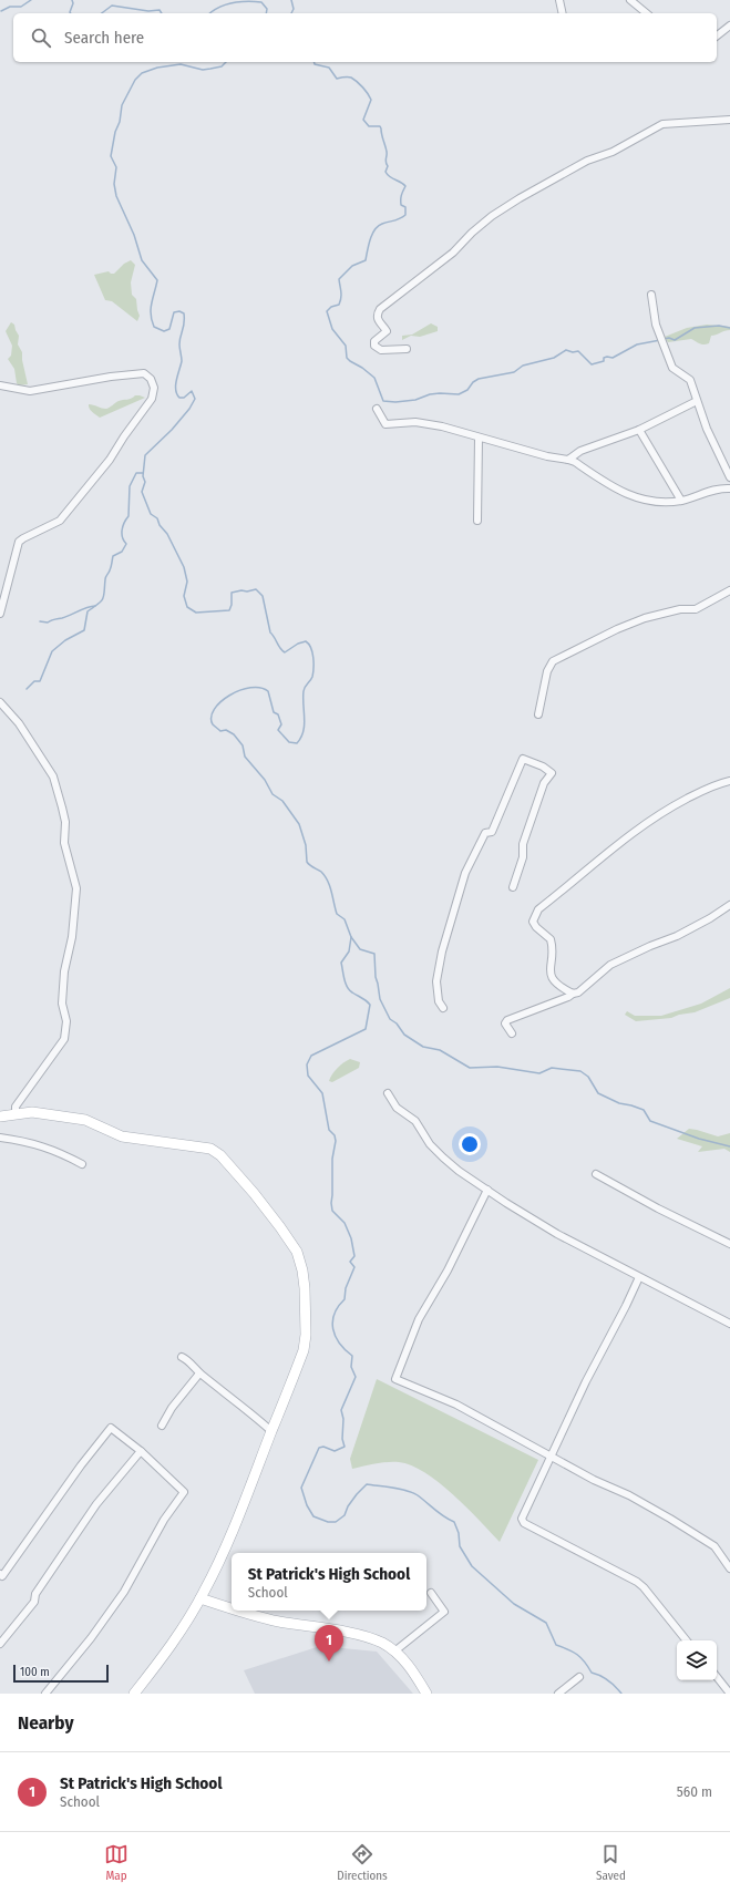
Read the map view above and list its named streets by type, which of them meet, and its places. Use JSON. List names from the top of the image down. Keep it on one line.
{"scale_bar":"100 m","page":{"search":"Search here","popup":["St Patrick's High School","School"],"pins":"1","scale":"100 m","heading":"Nearby","list":[{"mark":"1","name":"St Patrick's High School","note":"School","value":"560 m"}],"nav":["Map","Directions","Saved"]}}
